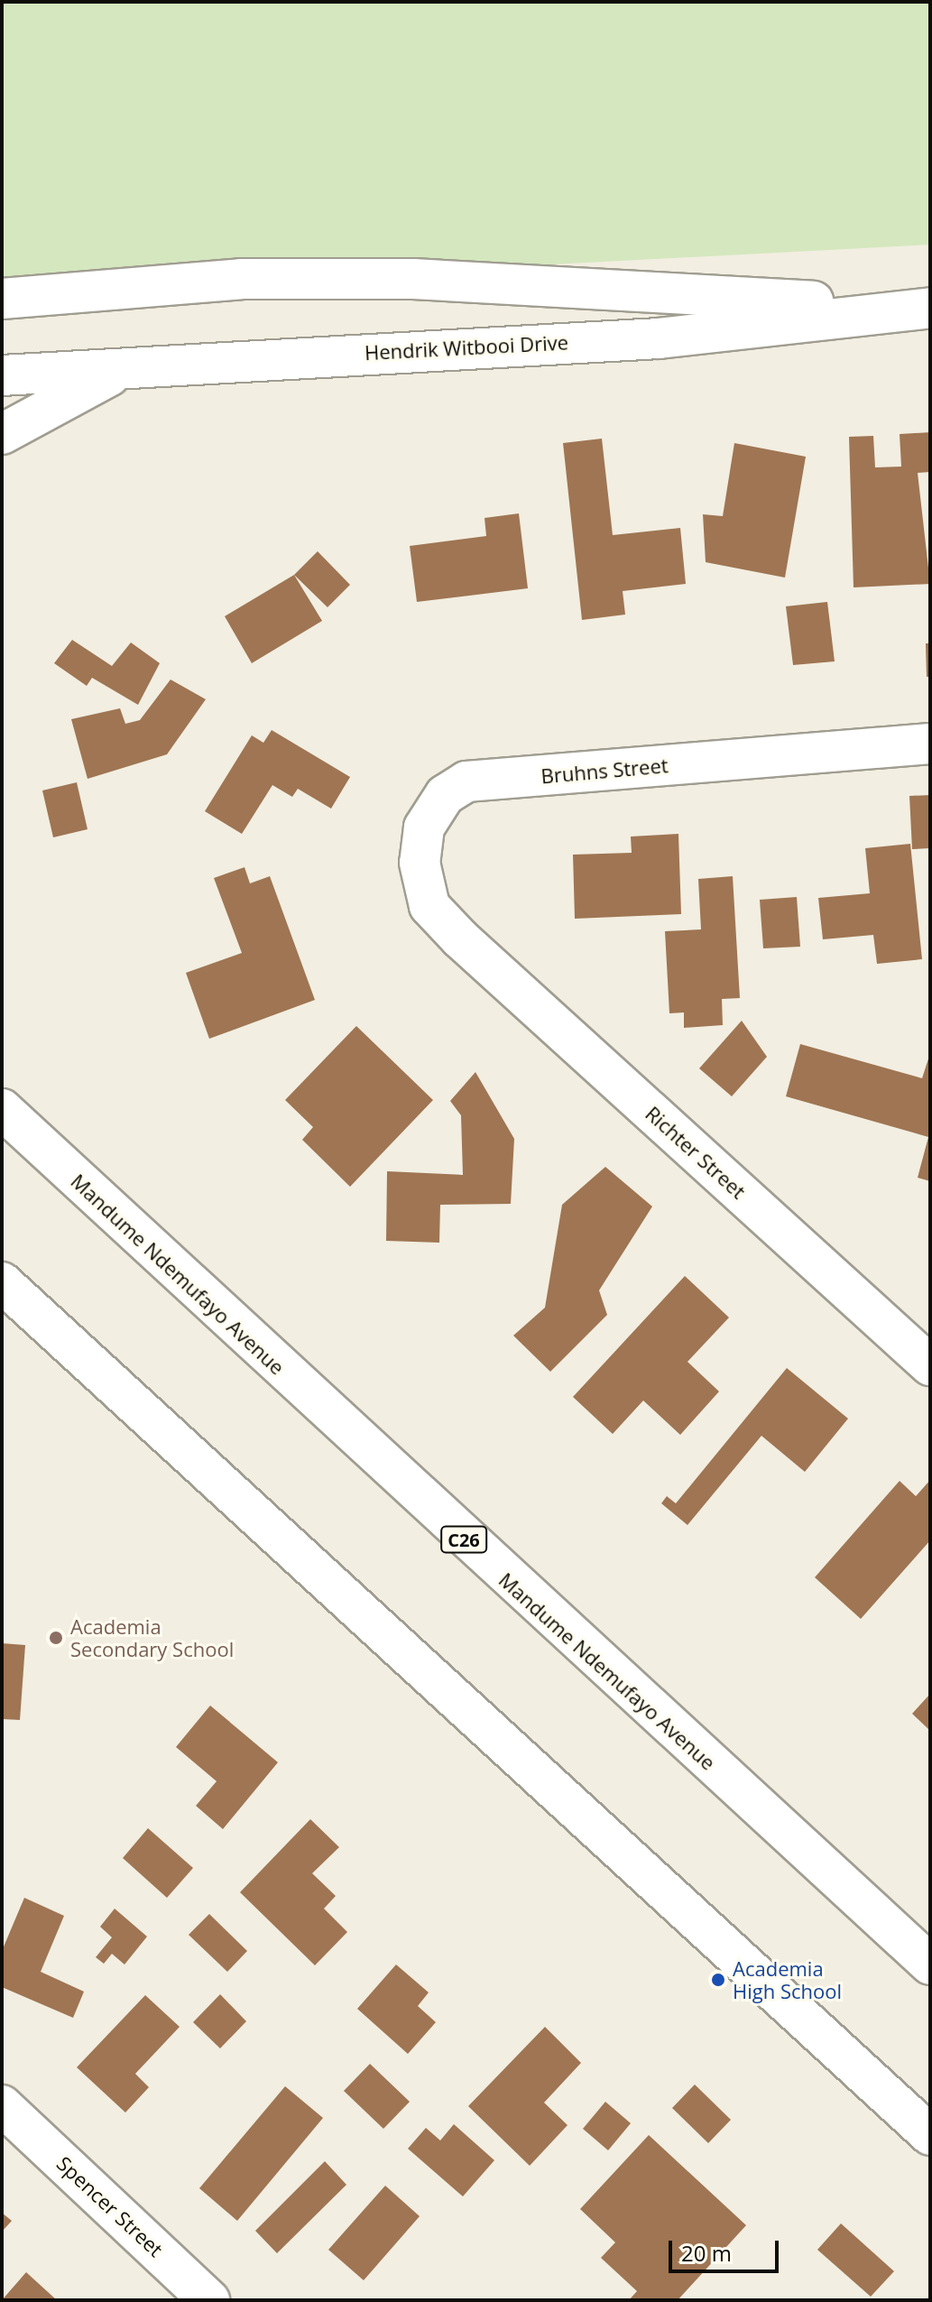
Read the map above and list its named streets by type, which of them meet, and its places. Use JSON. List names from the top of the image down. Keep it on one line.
{"streets":{"main road":["Hendrik Witbooi Drive","Bruhns Street","Richter Street","Mandume Ndemufayo Avenue","C26","Spencer Street"]},"crossings":[["Bruhns Street","Richter Street"]],"places":["Academia Secondary School","Academia High School"],"scale_bar":"20 m"}
